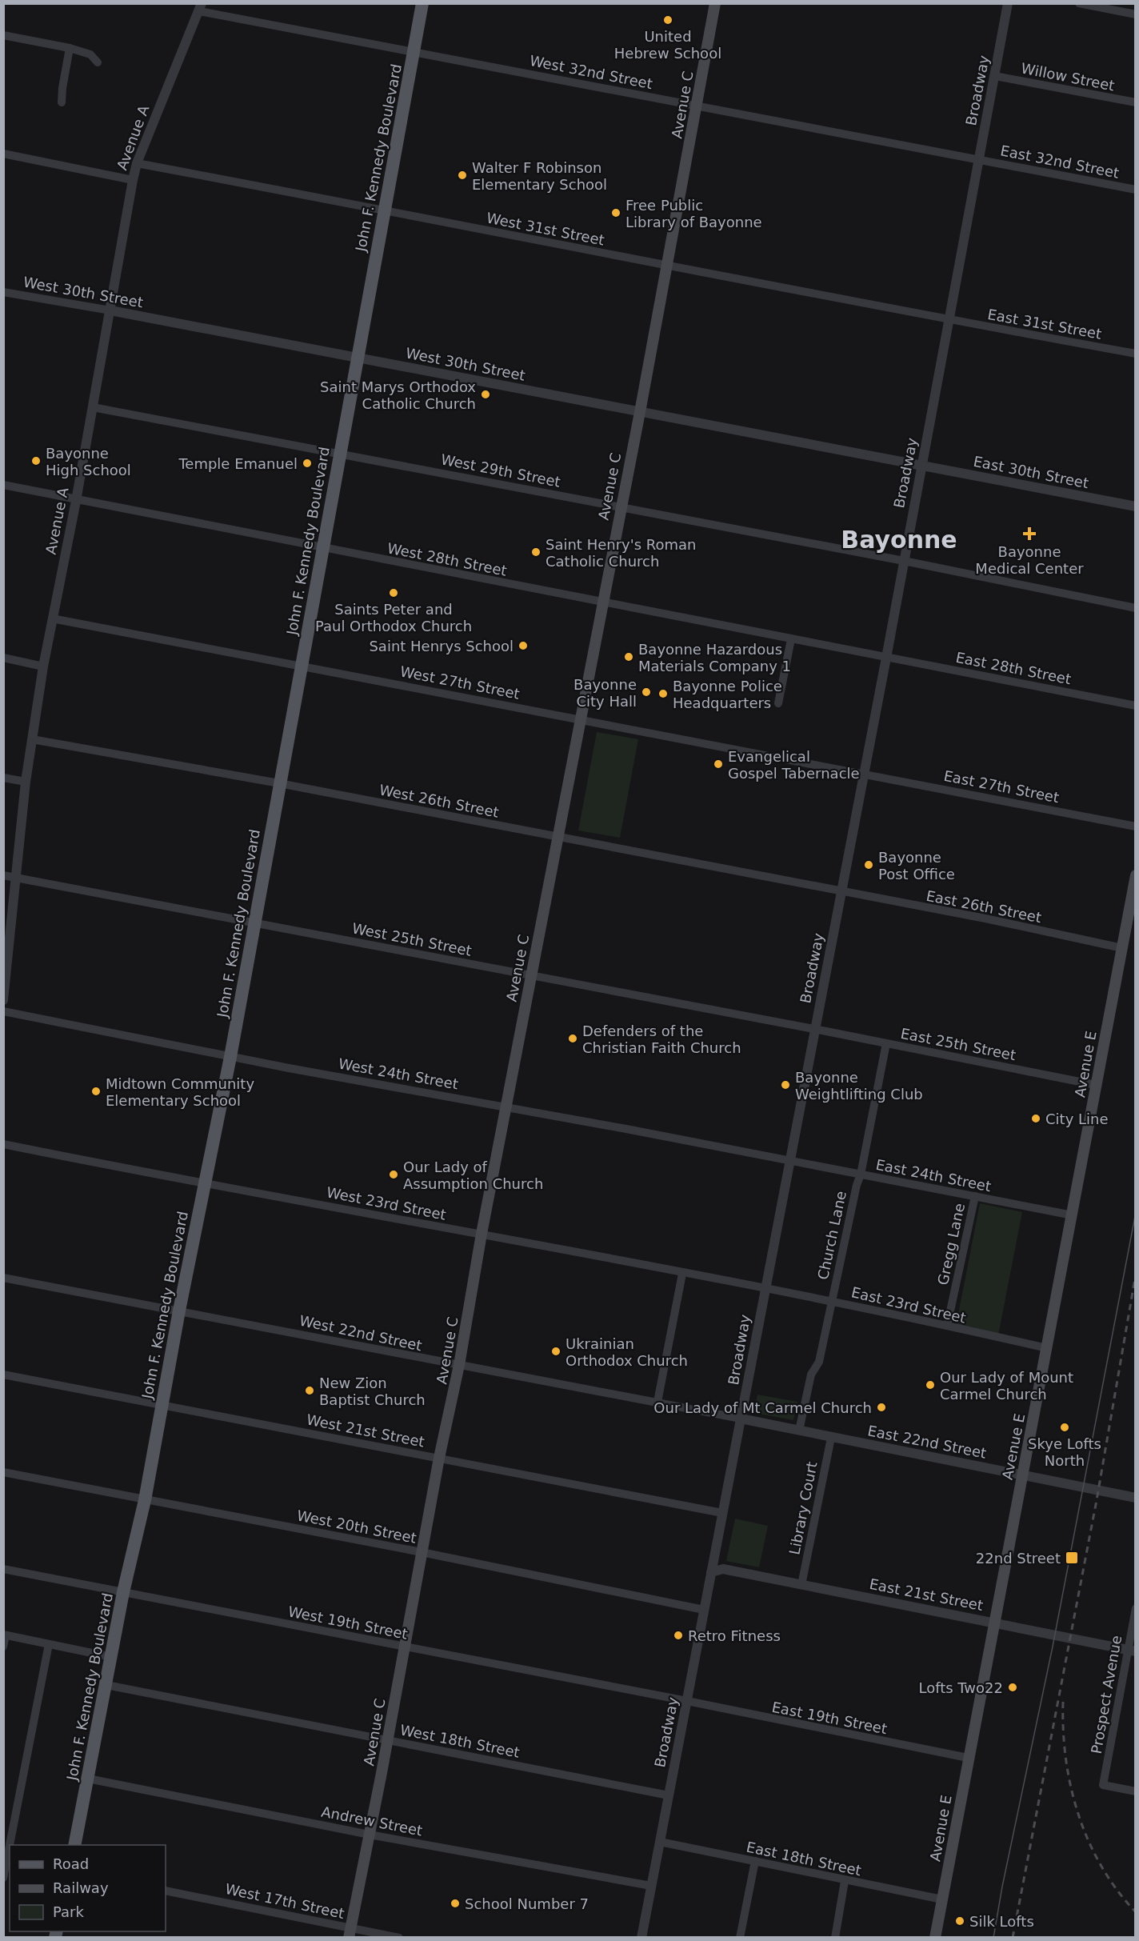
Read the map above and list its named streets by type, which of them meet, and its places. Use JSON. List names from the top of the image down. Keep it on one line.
{"streets":{"main road":["Avenue C","John F. Kennedy Boulevard","Avenue E"],"street":["West 32nd Street","Willow Street","Broadway","Avenue A","East 32nd Street","West 31st Street","West 30th Street","East 31st Street","West 29th Street","East 30th Street","West 28th Street","East 28th Street","West 27th Street","East 27th Street","West 26th Street","East 26th Street","West 25th Street","East 25th Street","West 24th Street","East 24th Street","West 23rd Street","Church Lane","Gregg Lane","East 23rd Street","West 22nd Street","West 21st Street","East 22nd Street","Library Court","West 20th Street","East 21st Street","West 19th Street","Prospect Avenue","East 19th Street","West 18th Street","Andrew Street","East 18th Street","West 17th Street"]},"crossings":[["West 32nd Street","Broadway"],["West 32nd Street","Avenue C"],["West 32nd Street","Avenue A"],["West 32nd Street","John F. Kennedy Boulevard"],["West 32nd Street","East 32nd Street"],["Willow Street","Broadway"],["Broadway","East 32nd Street"],["Broadway","West 31st Street"],["Broadway","West 30th Street"],["Broadway","East 31st Street"],["Broadway","West 29th Street"],["Broadway","East 30th Street"],["Broadway","West 28th Street"],["Broadway","East 28th Street"],["Broadway","West 27th Street"],["Broadway","East 27th Street"],["Broadway","West 26th Street"],["Broadway","East 26th Street"],["Broadway","West 25th Street"],["Broadway","East 25th Street"],["Broadway","West 24th Street"],["Broadway","East 24th Street"],["Broadway","West 23rd Street"],["Broadway","East 23rd Street"],["Broadway","West 22nd Street"],["Broadway","West 21st Street"],["Broadway","East 22nd Street"],["Broadway","West 20th Street"],["Broadway","East 21st Street"],["Broadway","West 19th Street"],["Broadway","East 19th Street"],["Broadway","West 18th Street"],["Broadway","Andrew Street"],["Broadway","East 18th Street"],["Avenue C","West 31st Street"],["Avenue C","West 30th Street"],["Avenue C","West 29th Street"],["Avenue C","West 28th Street"],["Avenue C","West 27th Street"],["Avenue C","West 26th Street"],["Avenue C","West 25th Street"],["Avenue C","West 24th Street"],["Avenue C","West 23rd Street"],["Avenue C","West 22nd Street"],["Avenue C","West 21st Street"],["Avenue C","West 20th Street"],["Avenue C","West 19th Street"],["Avenue C","West 18th Street"],["Avenue C","Andrew Street"],["Avenue C","West 17th Street"],["Avenue A","West 31st Street"],["Avenue A","West 30th Street"],["Avenue A","West 29th Street"],["Avenue A","West 28th Street"],["Avenue A","West 27th Street"],["Avenue A","West 26th Street"],["Avenue A","West 25th Street"],["John F. Kennedy Boulevard","West 31st Street"],["John F. Kennedy Boulevard","West 30th Street"],["John F. Kennedy Boulevard","West 29th Street"],["John F. Kennedy Boulevard","West 28th Street"],["John F. Kennedy Boulevard","West 27th Street"],["John F. Kennedy Boulevard","West 26th Street"],["John F. Kennedy Boulevard","West 25th Street"],["John F. Kennedy Boulevard","West 24th Street"],["John F. Kennedy Boulevard","West 23rd Street"],["John F. Kennedy Boulevard","West 22nd Street"],["John F. Kennedy Boulevard","West 21st Street"],["John F. Kennedy Boulevard","West 20th Street"],["John F. Kennedy Boulevard","West 19th Street"],["John F. Kennedy Boulevard","West 18th Street"],["John F. Kennedy Boulevard","Andrew Street"],["West 31st Street","East 31st Street"],["West 30th Street","East 30th Street"],["West 28th Street","East 28th Street"],["West 27th Street","East 27th Street"],["West 26th Street","East 26th Street"],["East 26th Street","Avenue E"],["West 25th Street","East 25th Street"],["East 25th Street","Avenue E"],["East 25th Street","Church Lane"],["Avenue E","East 24th Street"],["Avenue E","East 23rd Street"],["Avenue E","East 22nd Street"],["Avenue E","East 21st Street"],["Avenue E","East 19th Street"],["Avenue E","East 18th Street"],["West 24th Street","East 24th Street"],["East 24th Street","Church Lane"],["East 24th Street","Gregg Lane"],["West 23rd Street","East 23rd Street"],["Church Lane","East 23rd Street"],["Church Lane","East 22nd Street"],["Gregg Lane","East 23rd Street"],["West 22nd Street","East 22nd Street"],["East 22nd Street","Library Court"],["Library Court","East 21st Street"],["East 21st Street","Prospect Avenue"],["West 19th Street","East 19th Street"]],"districts":["Bayonne"],"places":{"other":["United Hebrew School","Walter F Robinson Elementary School","Free Public Library of Bayonne","Saint Marys Orthodox Catholic Church","Bayonne High School","Temple Emanuel","Saint Henry's Roman Catholic Church","Saints Peter and Paul Orthodox Church","Saint Henrys School","Bayonne Hazardous Materials Company 1","Bayonne City Hall","Bayonne Police Headquarters","Evangelical Gospel Tabernacle","Bayonne Post Office","Defenders of the Christian Faith Church","Bayonne Weightlifting Club","Midtown Community Elementary School","City Line","Our Lady of Assumption Church","Ukrainian Orthodox Church","Our Lady of Mount Carmel Church","New Zion Baptist Church","Our Lady of Mt Carmel Church","Skye Lofts North","Retro Fitness","Lofts Two22","School Number 7","Silk Lofts"],"health":["Bayonne Medical Center"],"transit":["22nd Street"]},"legend":["Road","Railway","Park"]}
